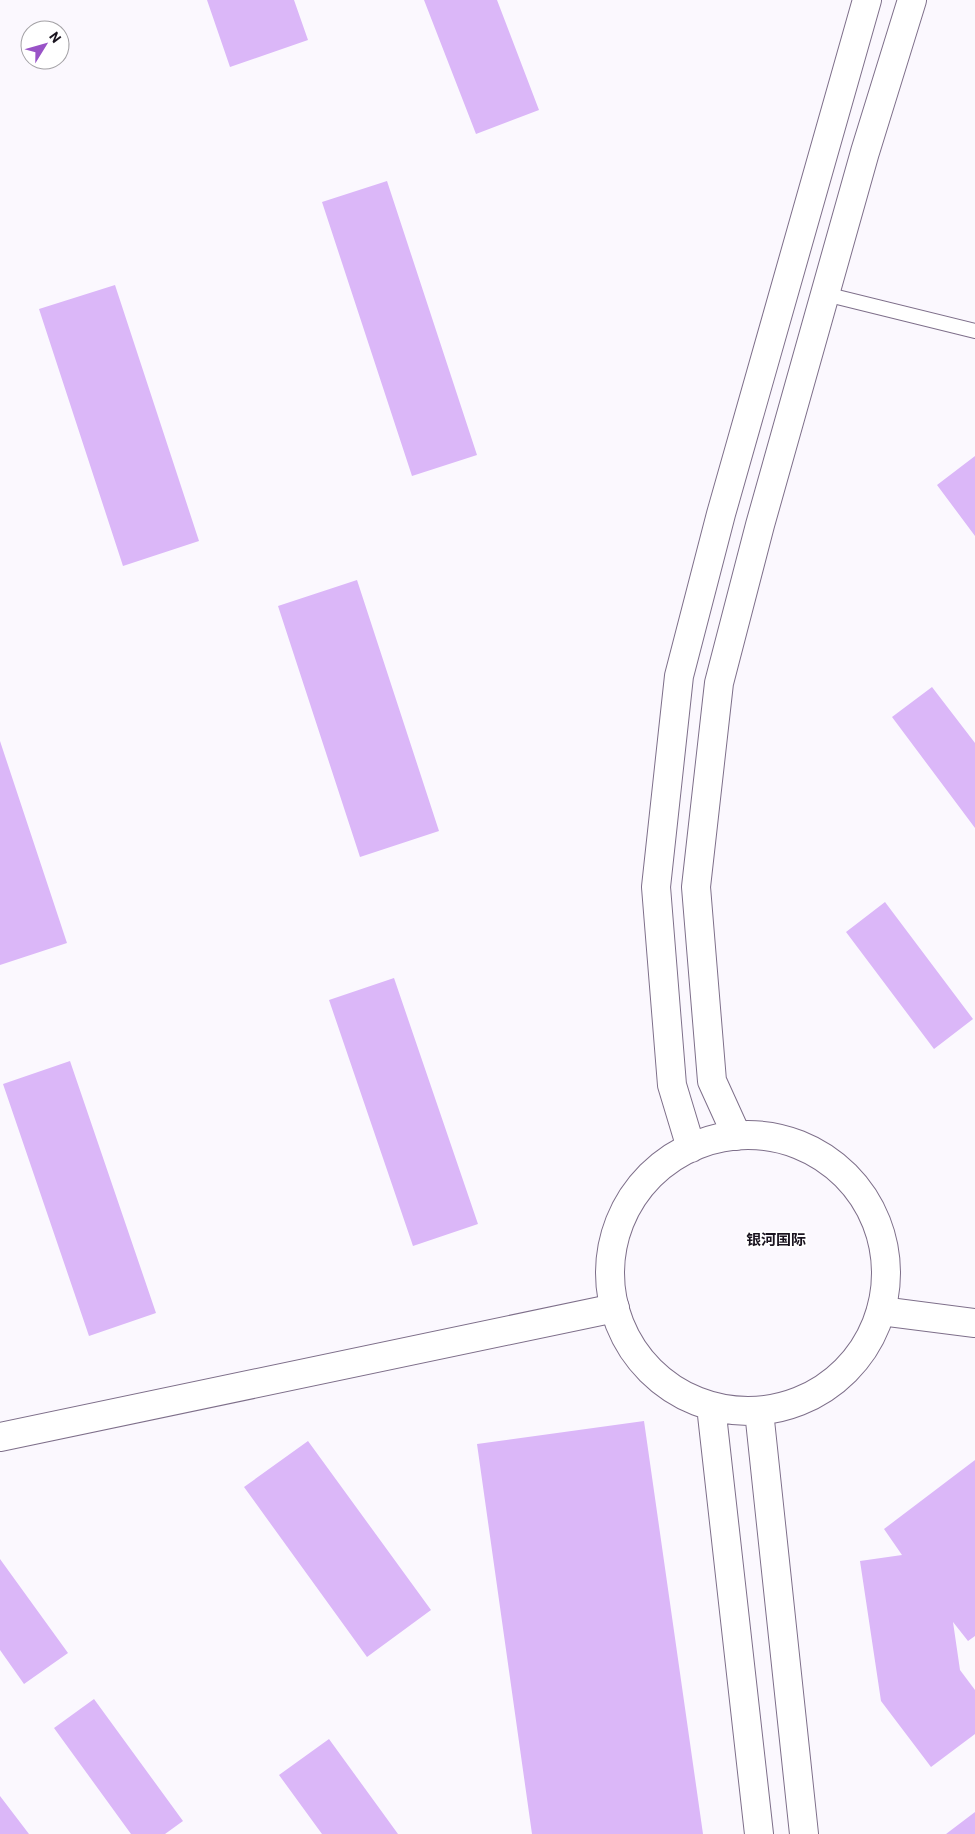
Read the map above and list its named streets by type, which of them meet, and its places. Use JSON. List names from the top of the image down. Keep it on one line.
{"districts":["银河国际"],"north":"top right"}
